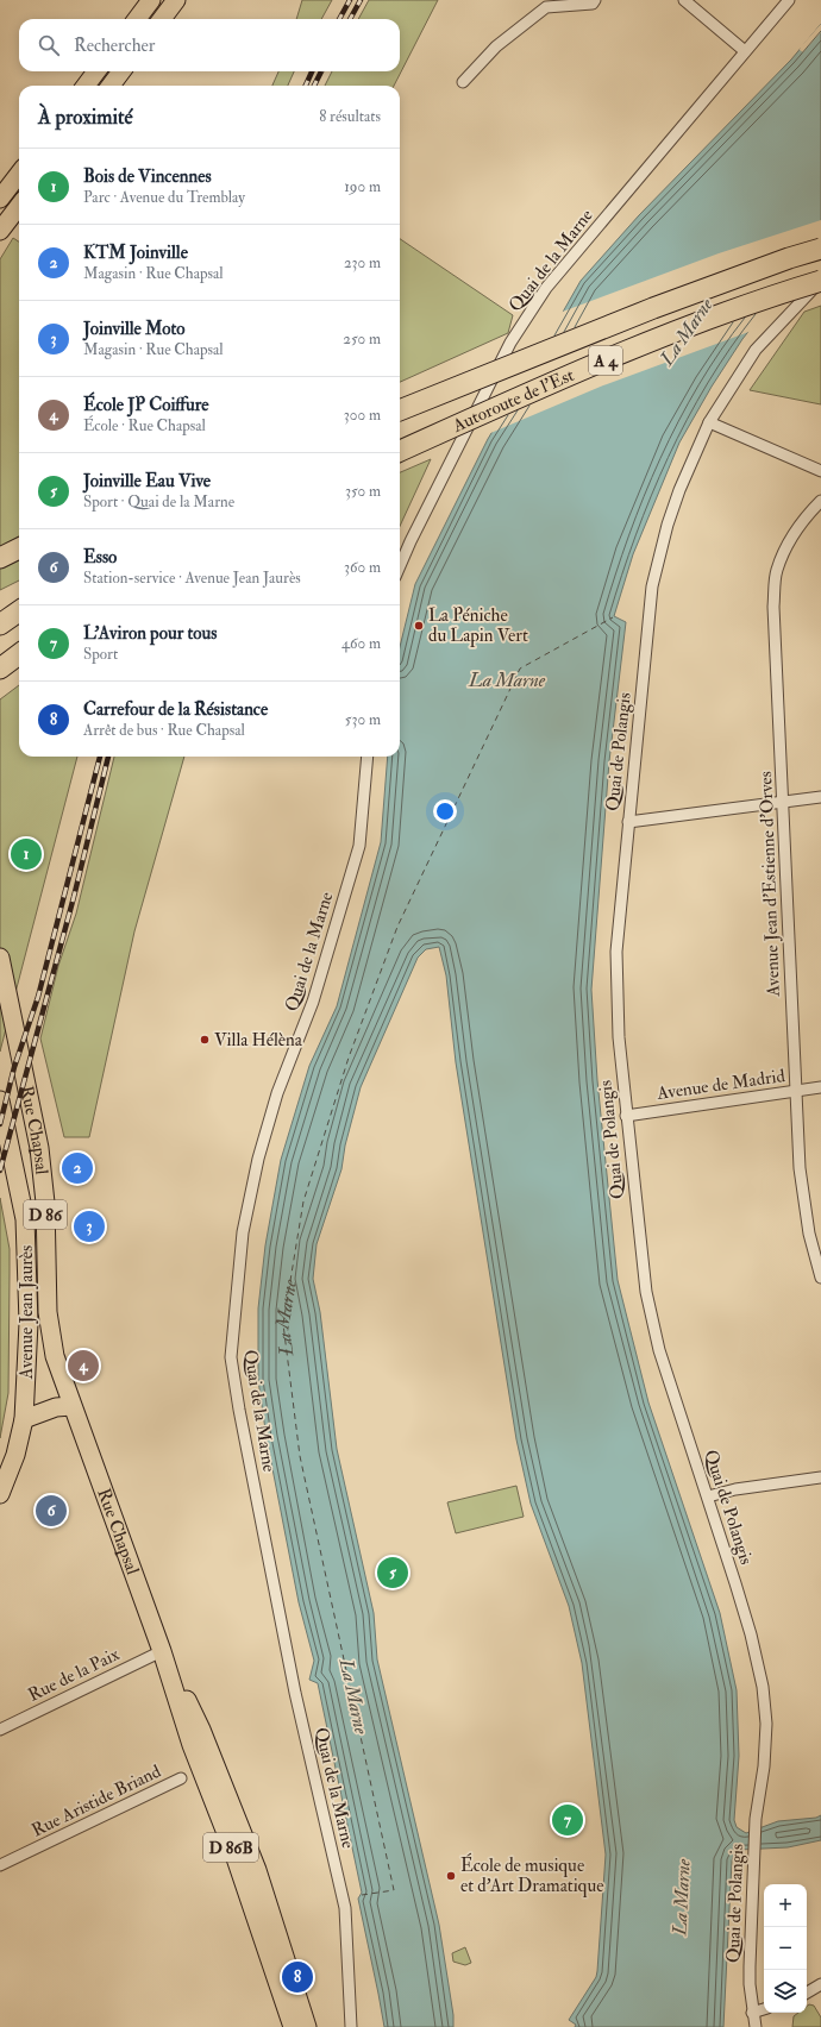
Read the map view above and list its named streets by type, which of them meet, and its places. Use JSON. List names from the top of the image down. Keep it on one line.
{"streets":{"highway":["A 4","Autoroute de l’Est"],"main road":["Rue Chapsal","D 86","Avenue Jean Jaurès","D 86B"],"street":["Quai de la Marne","Quai de Polangis","Avenue Jean d'Estienne d'Orves","Avenue de Madrid","Rue de la Paix","Rue Aristide Briand"]},"crossings":[["Autoroute de l’Est","Quai de Polangis"],["Quai de Polangis","Avenue de Madrid"],["Avenue Jean d'Estienne d'Orves","Avenue de Madrid"],["Rue Chapsal","Rue de la Paix"]],"water":["La Marne"],"places":["La Péniche du Lapin Vert","Villa Hélèna","École de musique et d’Art Dramatique"],"page":{"search":"Rechercher","heading":["À proximité","8 résultats"],"list":[{"mark":"1","name":"Bois de Vincennes","note":"Parc · Avenue du Tremblay","value":"190 m"},{"mark":"2","name":"KTM Joinville","note":"Magasin · Rue Chapsal","value":"230 m"},{"mark":"3","name":"Joinville Moto","note":"Magasin · Rue Chapsal","value":"250 m"},{"mark":"4","name":"École JP Coiffure","note":"École · Rue Chapsal","value":"300 m"},{"mark":"5","name":"Joinville Eau Vive","note":"Sport · Quai de la Marne","value":"350 m"},{"mark":"6","name":"Esso","note":"Station-service · Avenue Jean Jaurès","value":"360 m"},{"mark":"7","name":"L'Aviron pour tous","note":"Sport","value":"460 m"},{"mark":"8","name":"Carrefour de la Résistance","note":"Arrêt de bus · Rue Chapsal","value":"530 m"}],"pins":["1","2","3","4","6","5","7","8"],"map_buttons":["+","−"]}}
